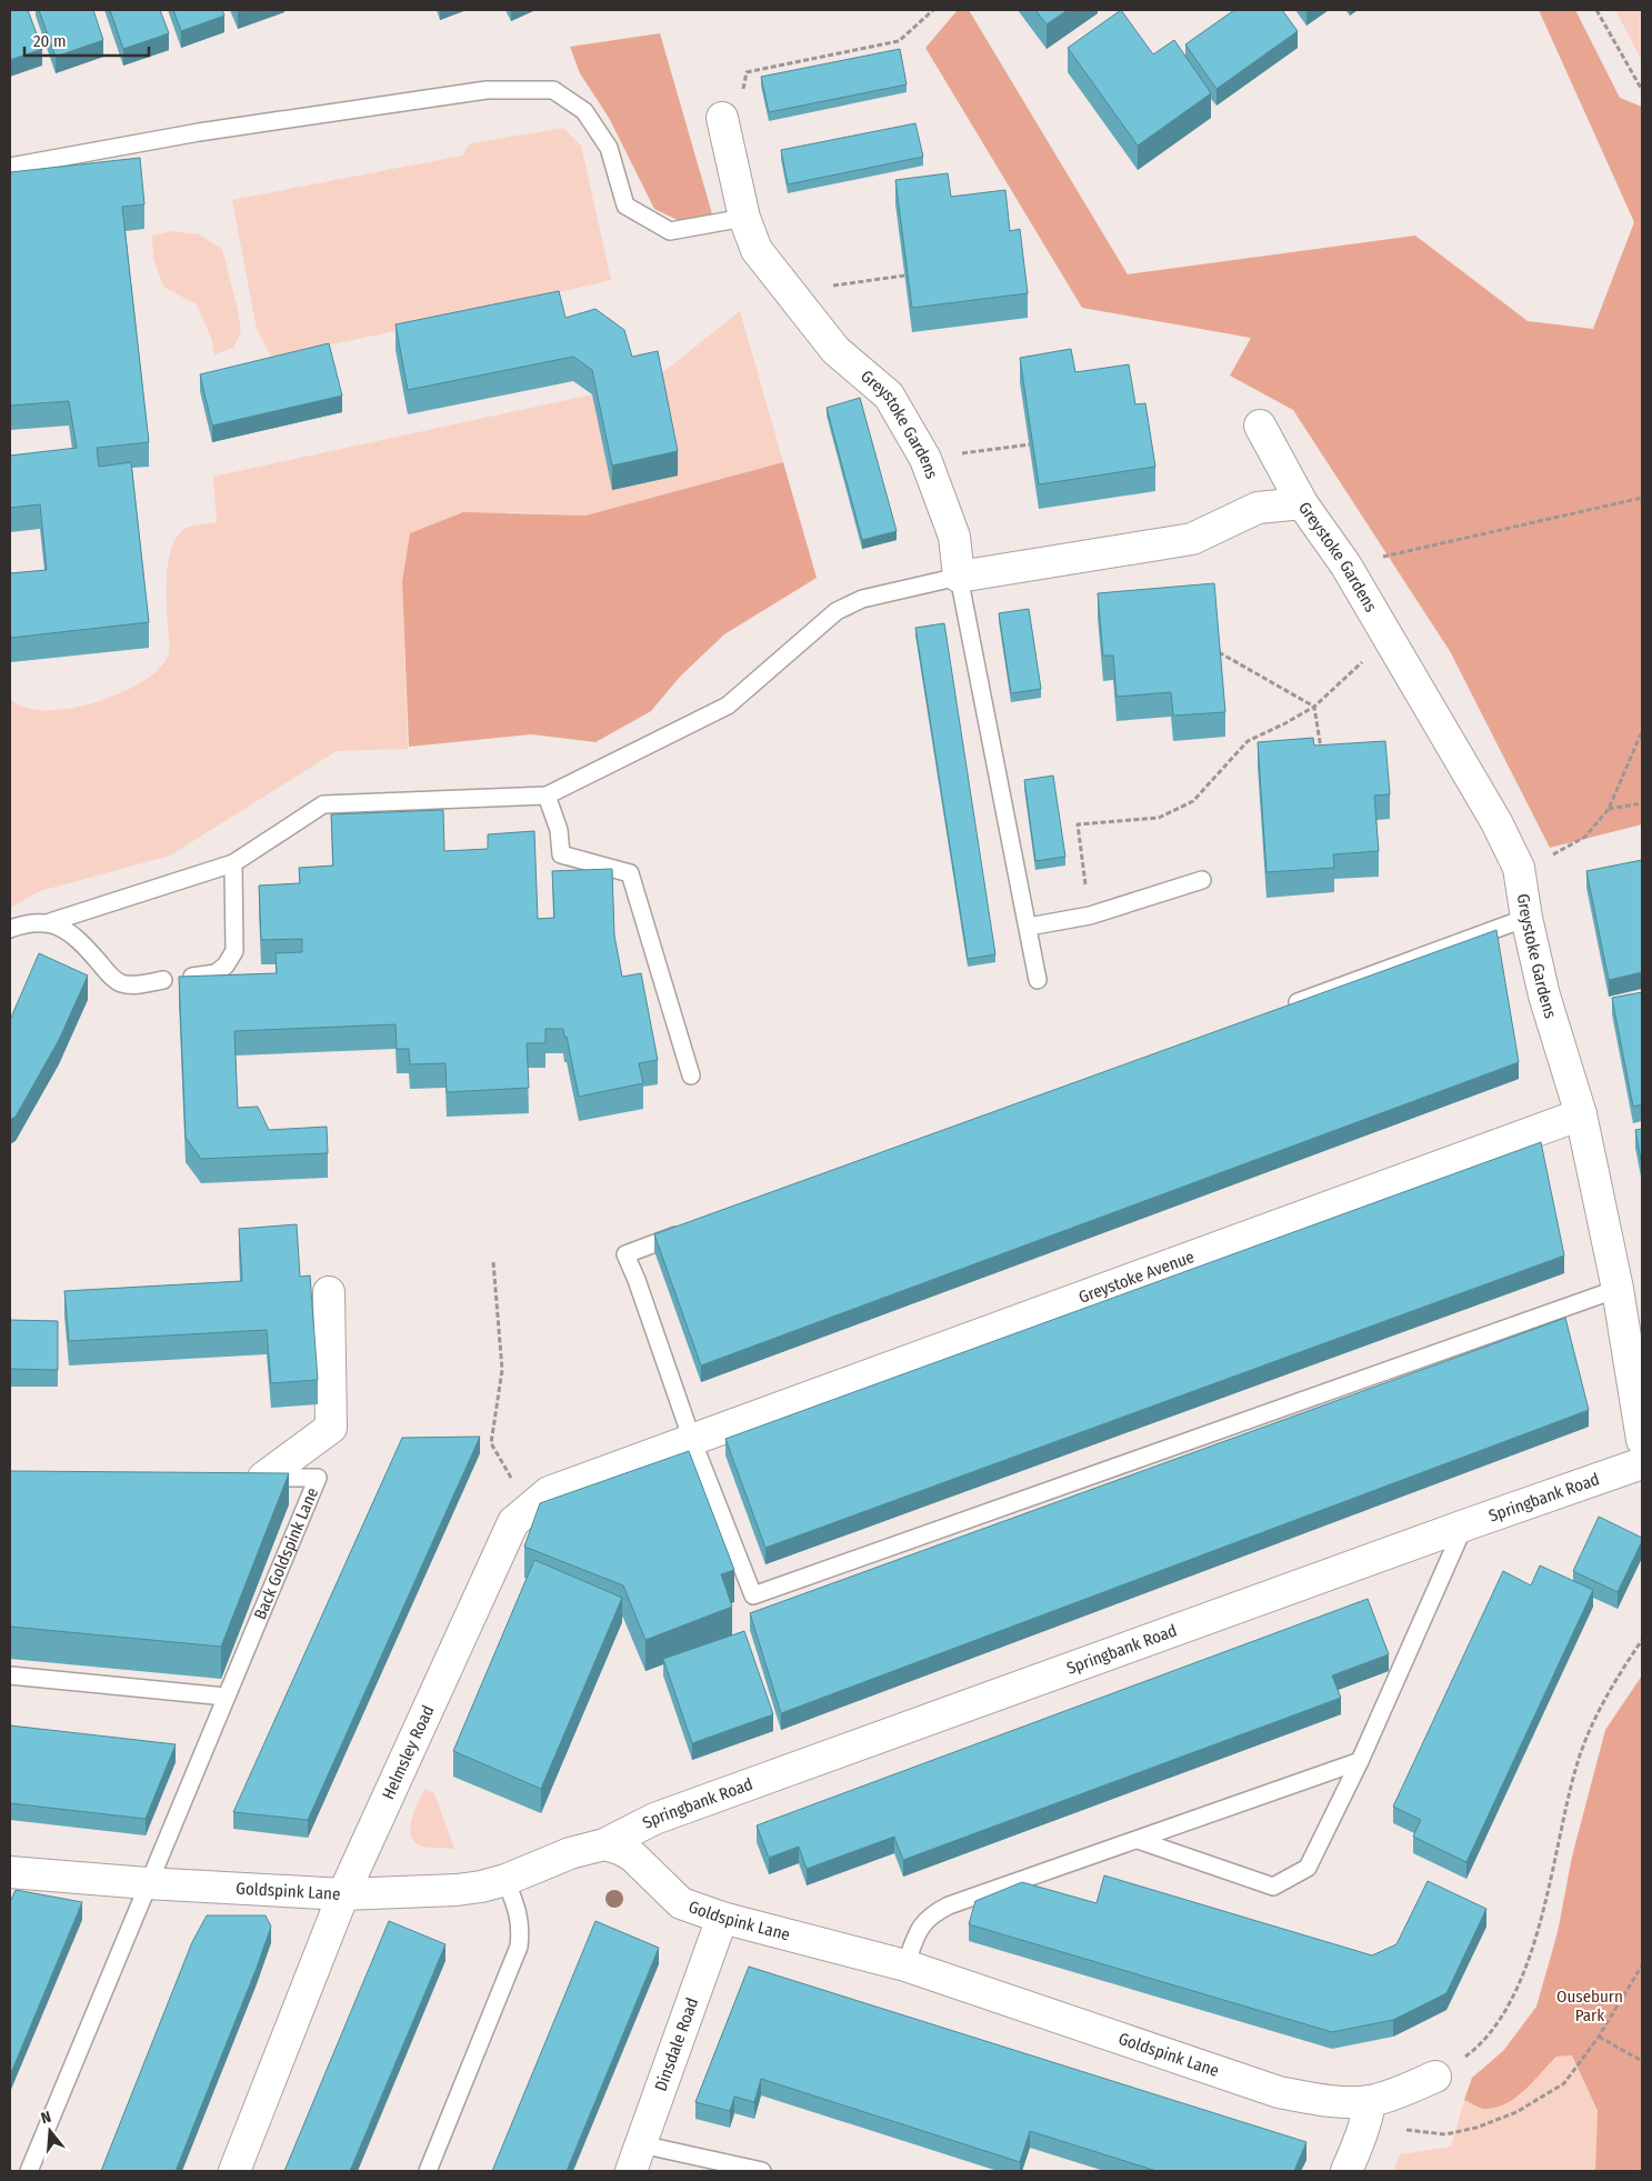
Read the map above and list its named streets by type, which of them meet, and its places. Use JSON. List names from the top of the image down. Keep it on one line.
{"streets":{"street":["Greystoke Gardens","Greystoke Avenue","Springbank Road","Helmsley Road","Goldspink Lane","Dinsdale Road"],"lane":["Back Goldspink Lane"]},"crossings":[["Greystoke Gardens","Greystoke Avenue"],["Greystoke Avenue","Helmsley Road"],["Springbank Road","Goldspink Lane"],["Back Goldspink Lane","Goldspink Lane"],["Helmsley Road","Goldspink Lane"],["Goldspink Lane","Dinsdale Road"]],"parks":["Ouseburn Park"],"scale_bar":"20 m","north":"top"}
